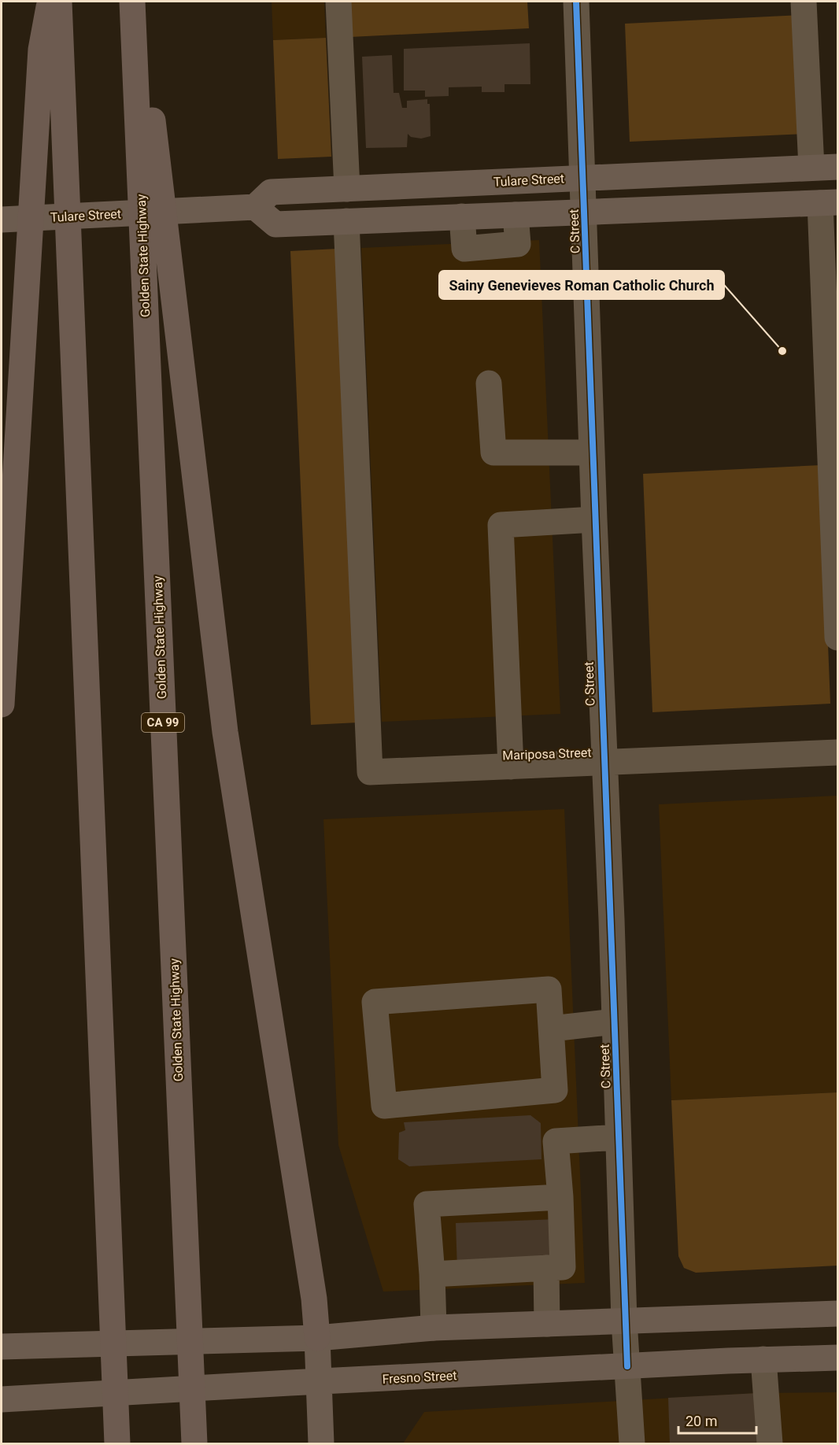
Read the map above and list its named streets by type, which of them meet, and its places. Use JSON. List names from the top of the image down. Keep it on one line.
{"streets":{"highway":["Golden State Highway","CA 99"],"main road":["Tulare Street","Fresno Street"],"street":["C Street","Mariposa Street"]},"crossings":[["Tulare Street","C Street"],["C Street","Mariposa Street"],["C Street","Fresno Street"]],"places":["Sainy Genevieves Roman Catholic Church"],"scale_bar":"20 m"}
